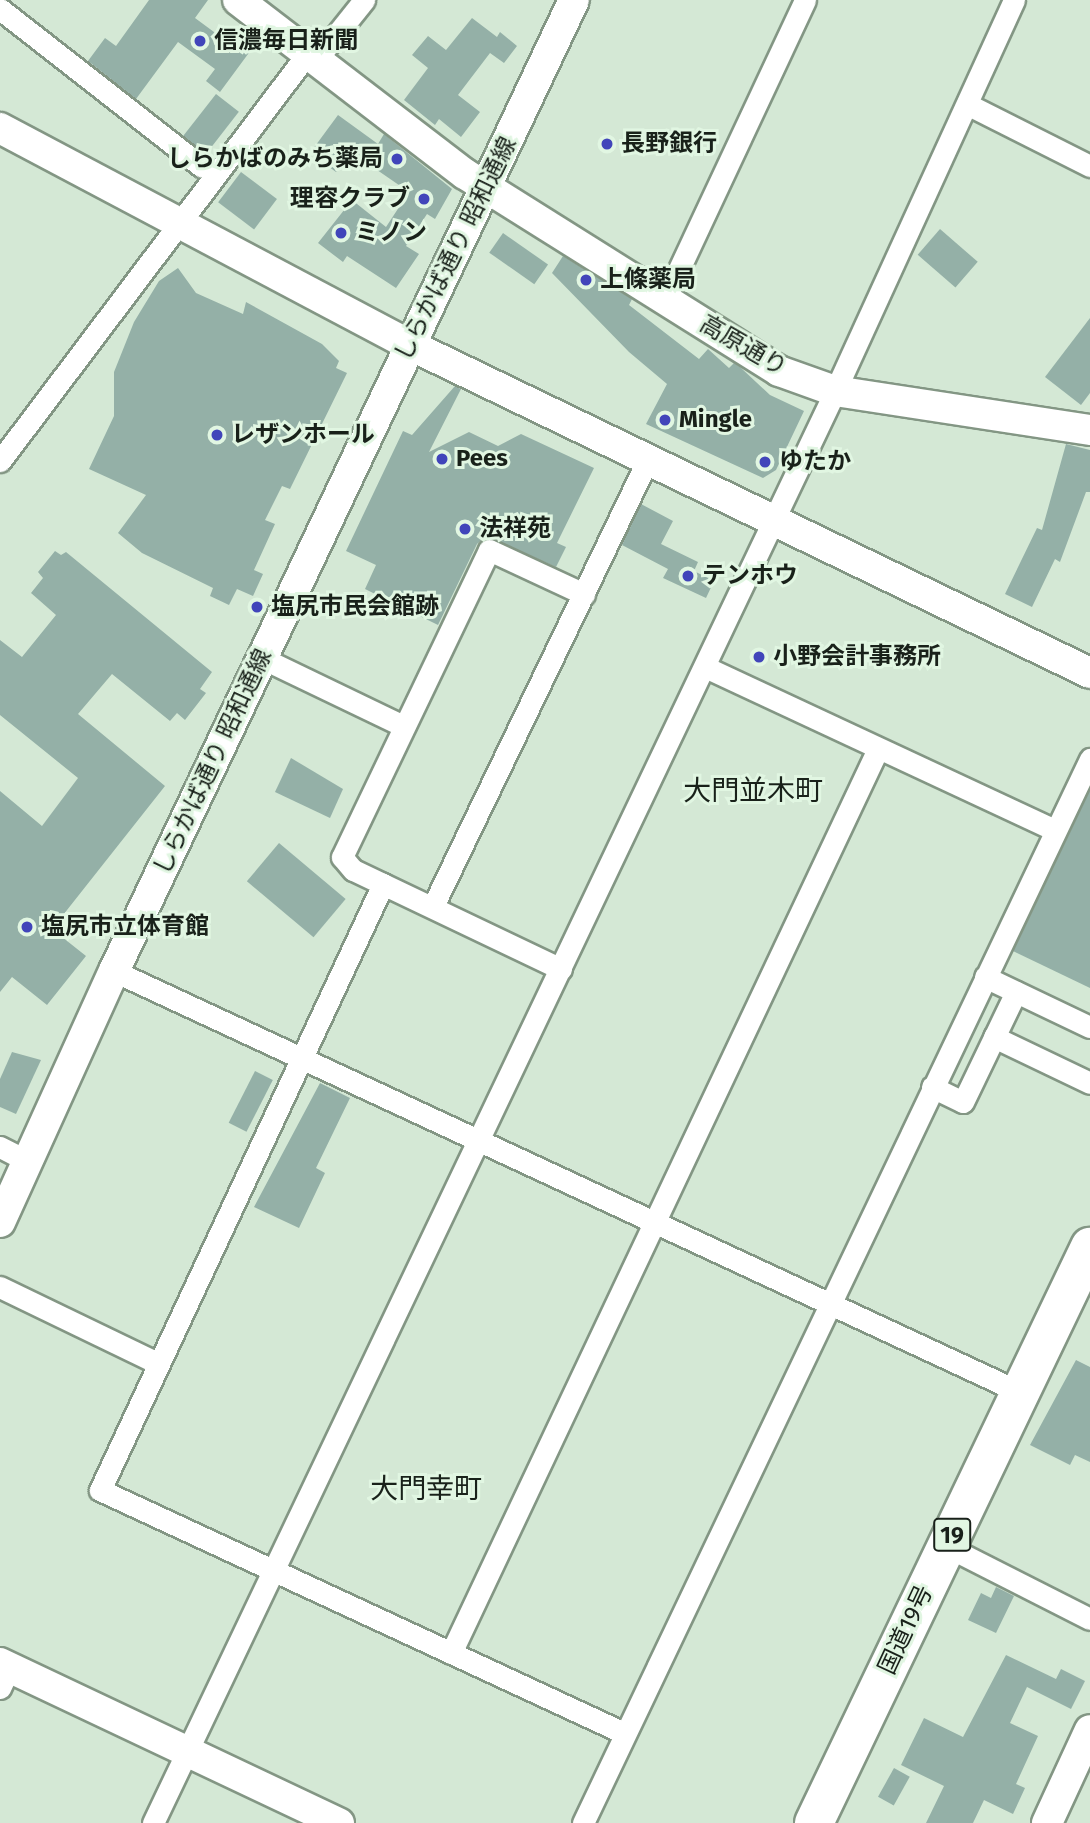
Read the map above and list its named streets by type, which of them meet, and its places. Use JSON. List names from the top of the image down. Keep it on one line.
{"streets":{"highway":["19","国道19号"],"street":["しらかば通り 昭和通線","高原通り"]},"crossings":[["しらかば通り 昭和通線","高原通り"]],"districts":["大門並木町","大門幸町"],"places":["信濃毎日新聞","長野銀行","しらかばのみち薬局","理容クラブ","ミノン","上條薬局","Mingle","レザンホール","Pees","ゆたか","法祥苑","テンホウ","塩尻市民会館跡","小野会計事務所","塩尻市立体育館"]}
